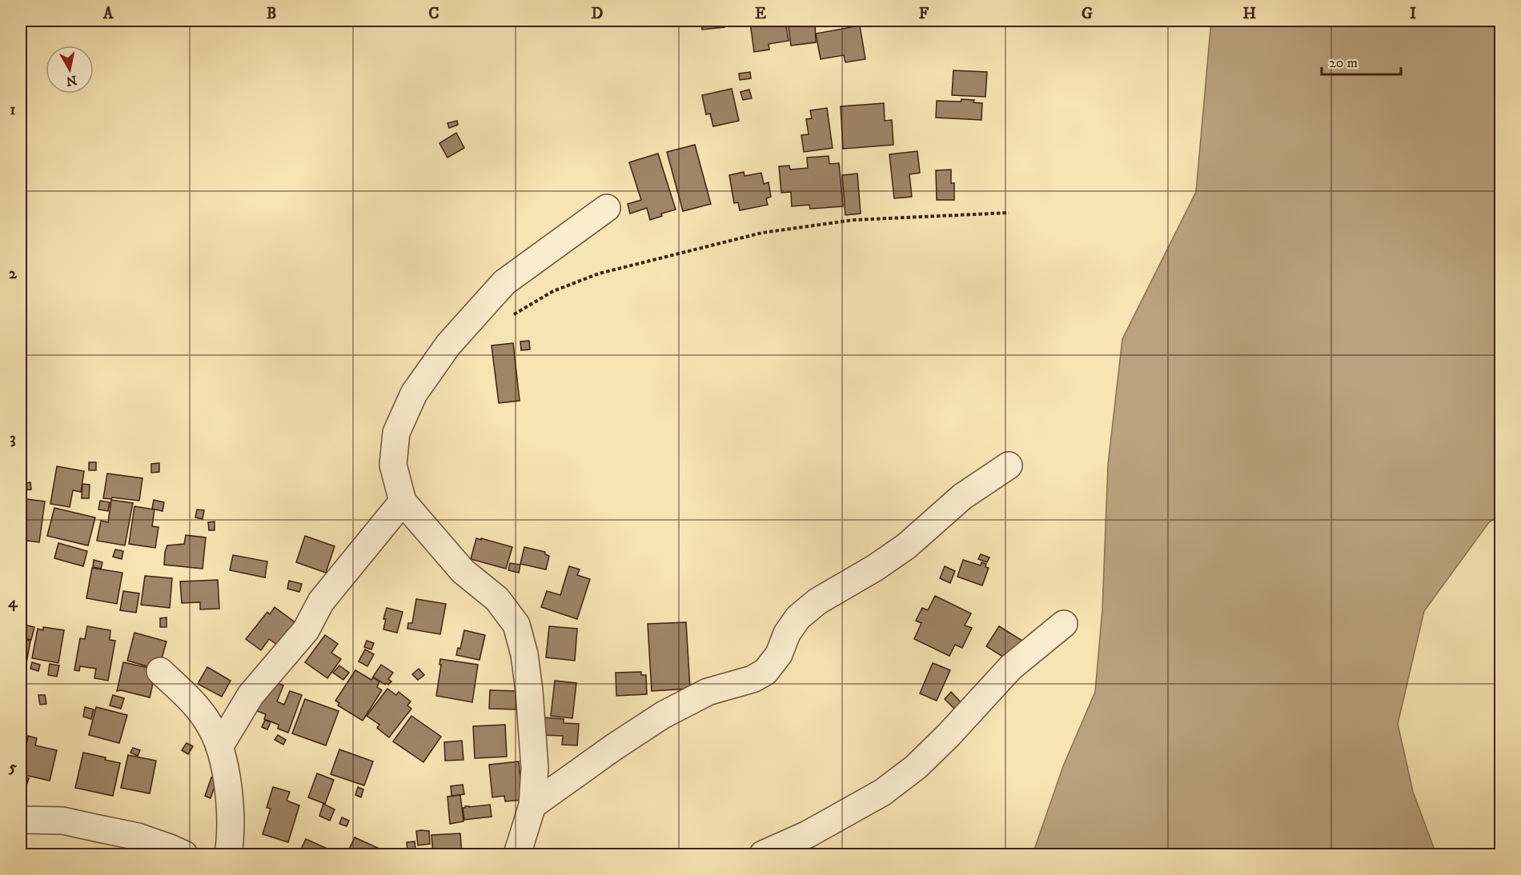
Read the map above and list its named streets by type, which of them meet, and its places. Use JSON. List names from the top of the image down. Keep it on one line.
{"scale_bar":"20 m","north":"bottom","grid":{"columns":["A","B","C","D","E","F","G","H","I"],"rows":["1","2","3","4","5"]}}
